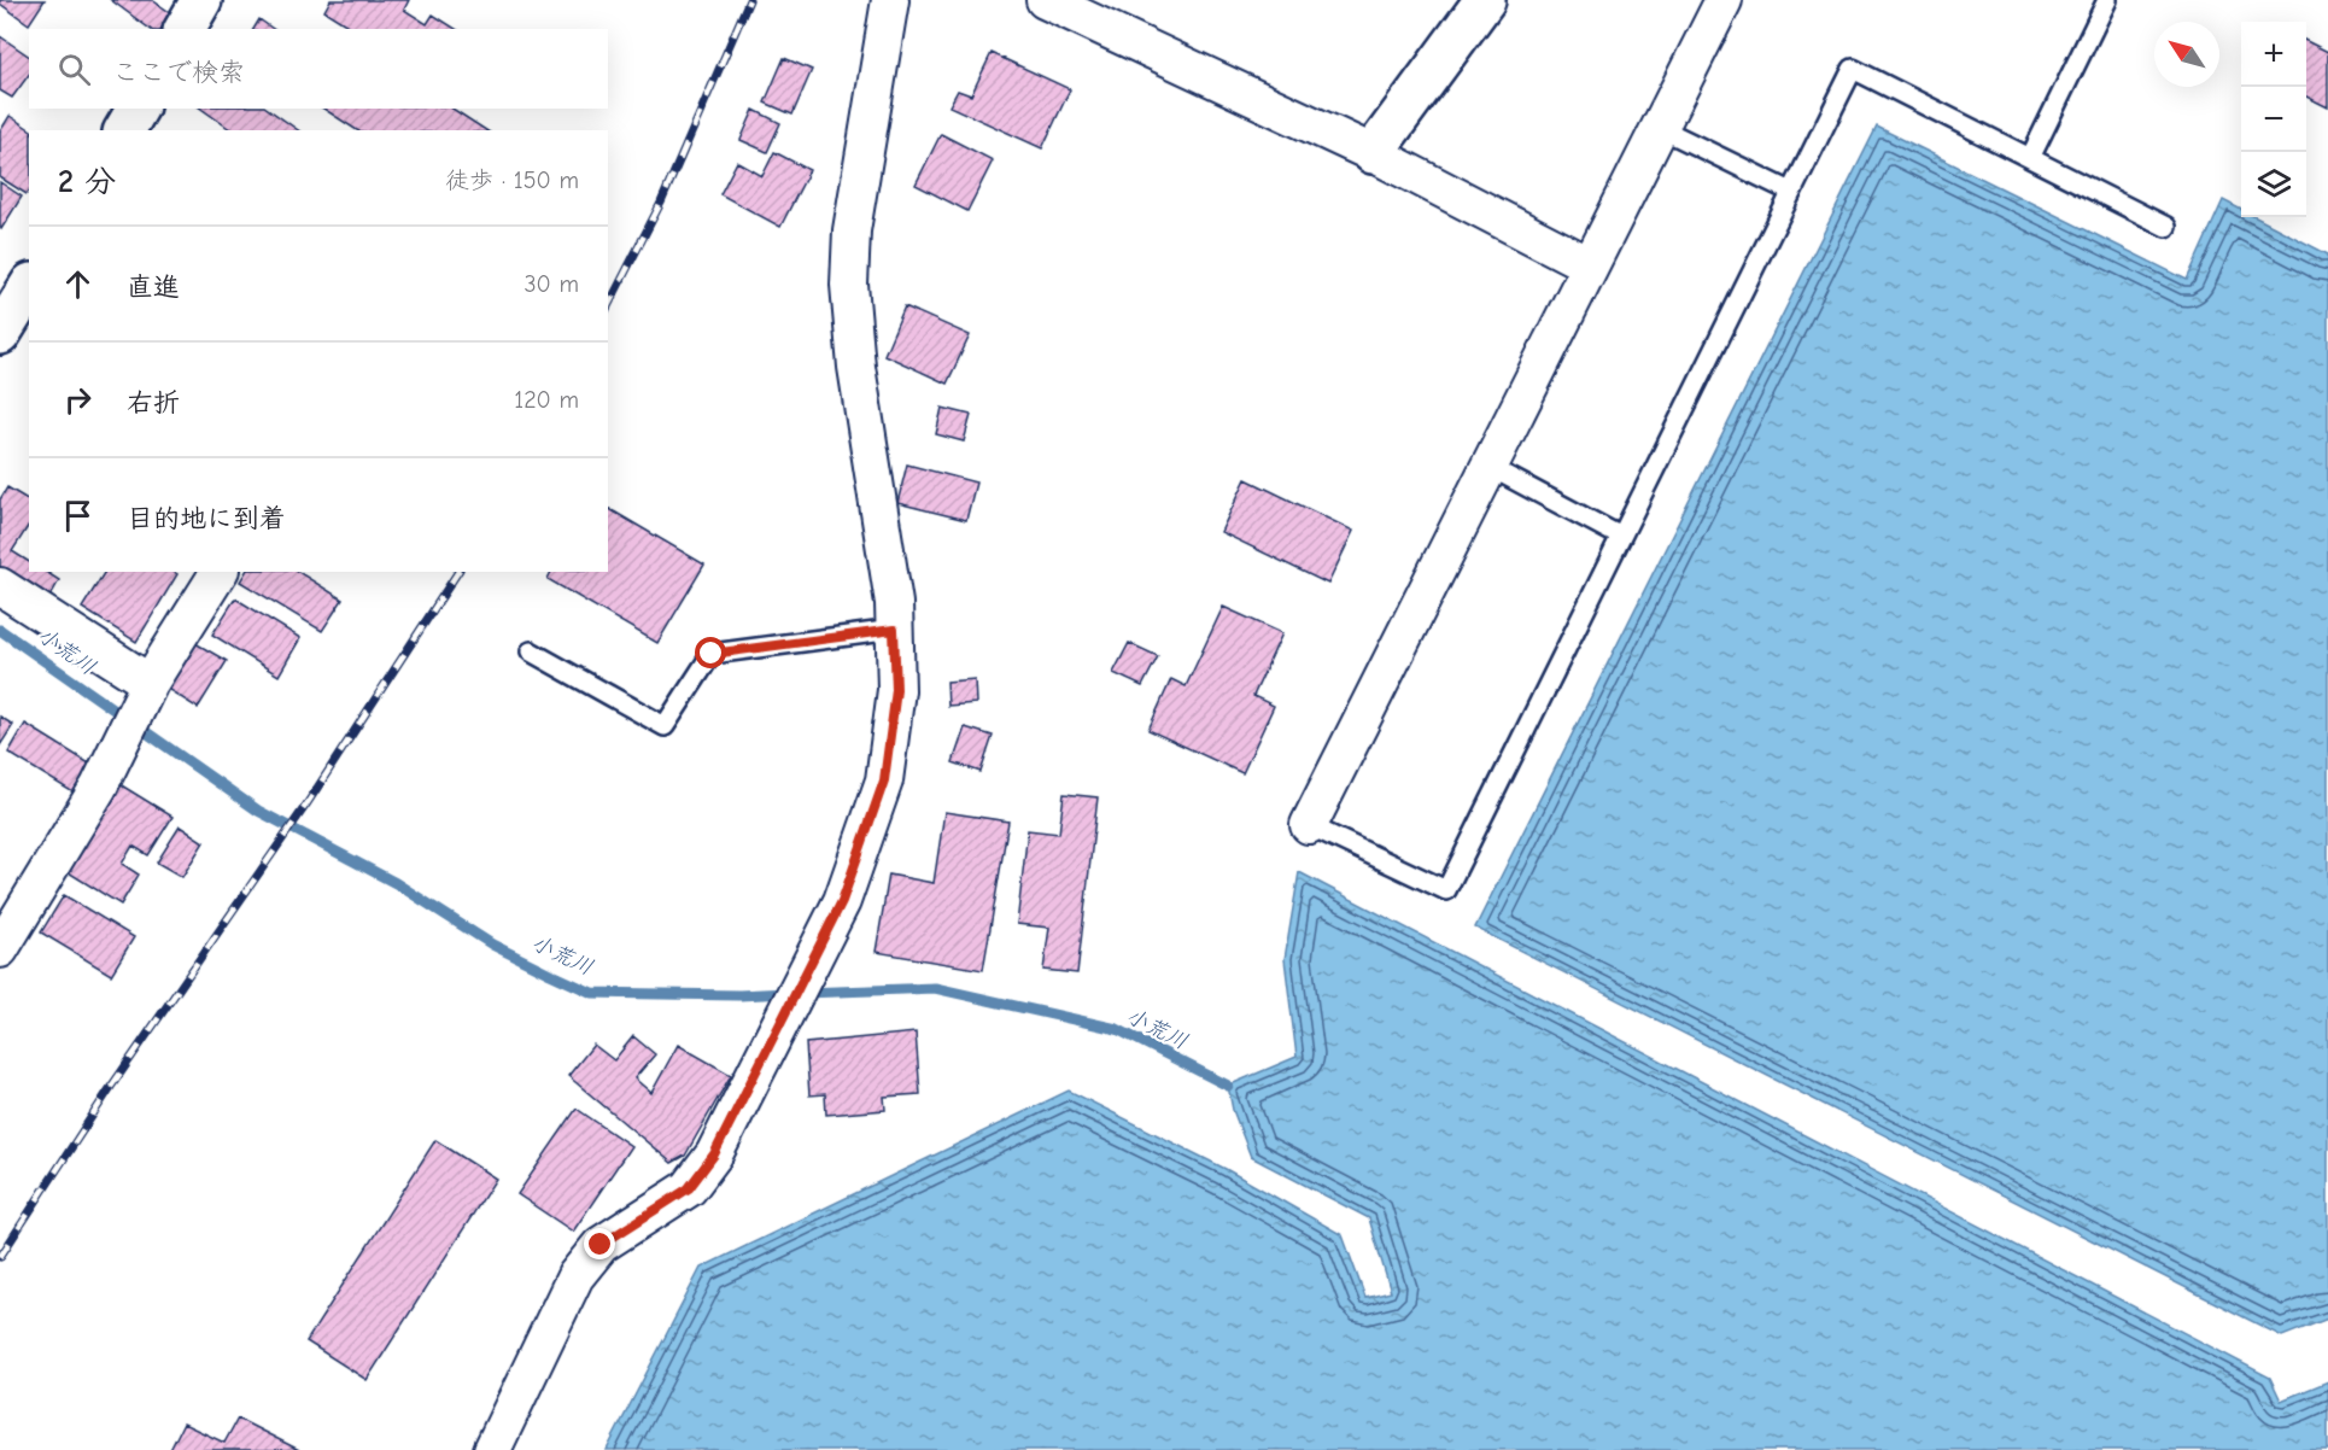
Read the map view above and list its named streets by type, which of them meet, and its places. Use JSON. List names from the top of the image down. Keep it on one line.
{"water":["小荒川"],"north":"top left","page":{"map_buttons":["+","−"],"search":"ここで検索","heading":["2 分","徒歩 · 150 m"],"list":[["直進","30 m"],["右折","120 m"],"目的地に到着"]}}
